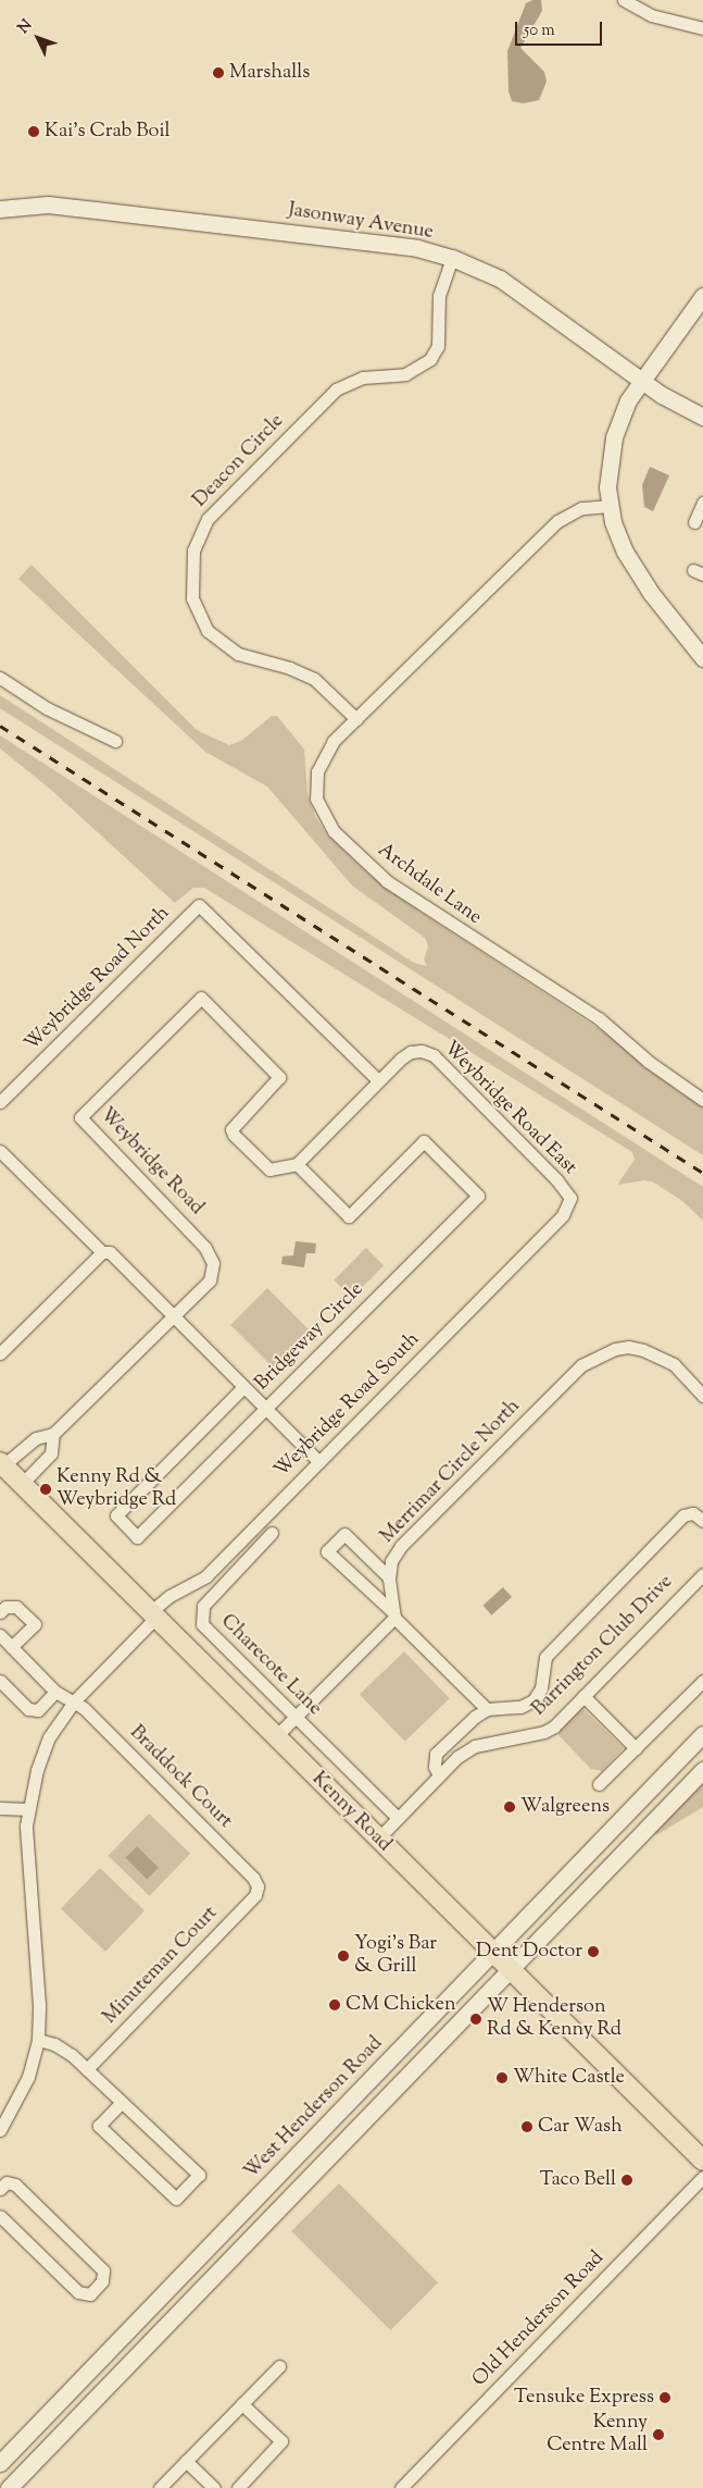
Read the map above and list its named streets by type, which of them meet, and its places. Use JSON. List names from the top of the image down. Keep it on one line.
{"streets":{"main road":["Jasonway Avenue","Kenny Road","West Henderson Road"],"street":["Deacon Circle","Archdale Lane","Weybridge Road North","Weybridge Road East","Weybridge Road","Bridgeway Circle","Weybridge Road South","Merrimar Circle North","Barrington Club Drive","Charecote Lane","Braddock Court","Minuteman Court","Old Henderson Road"]},"crossings":[["Jasonway Avenue","Deacon Circle"],["Deacon Circle","Archdale Lane"],["Weybridge Road North","Weybridge Road East"],["Weybridge Road East","Weybridge Road"],["Weybridge Road East","Bridgeway Circle"],["Weybridge Road East","Weybridge Road South"],["Weybridge Road","Bridgeway Circle"],["Weybridge Road","Kenny Road"],["Weybridge Road South","Braddock Court"],["Weybridge Road South","Kenny Road"],["Barrington Club Drive","Charecote Lane"],["Barrington Club Drive","Kenny Road"],["Braddock Court","Minuteman Court"],["Kenny Road","West Henderson Road"]],"places":["Marshalls","Kai’s Crab Boil","Kenny Rd & Weybridge Rd","Walgreens","Dent Doctor","Yogi's Bar & Grill","CM Chicken","W Henderson Rd & Kenny Rd","White Castle","Car Wash","Taco Bell","Tensuke Express","Kenny Centre Mall"],"scale_bar":"50 m","north":"top left"}
